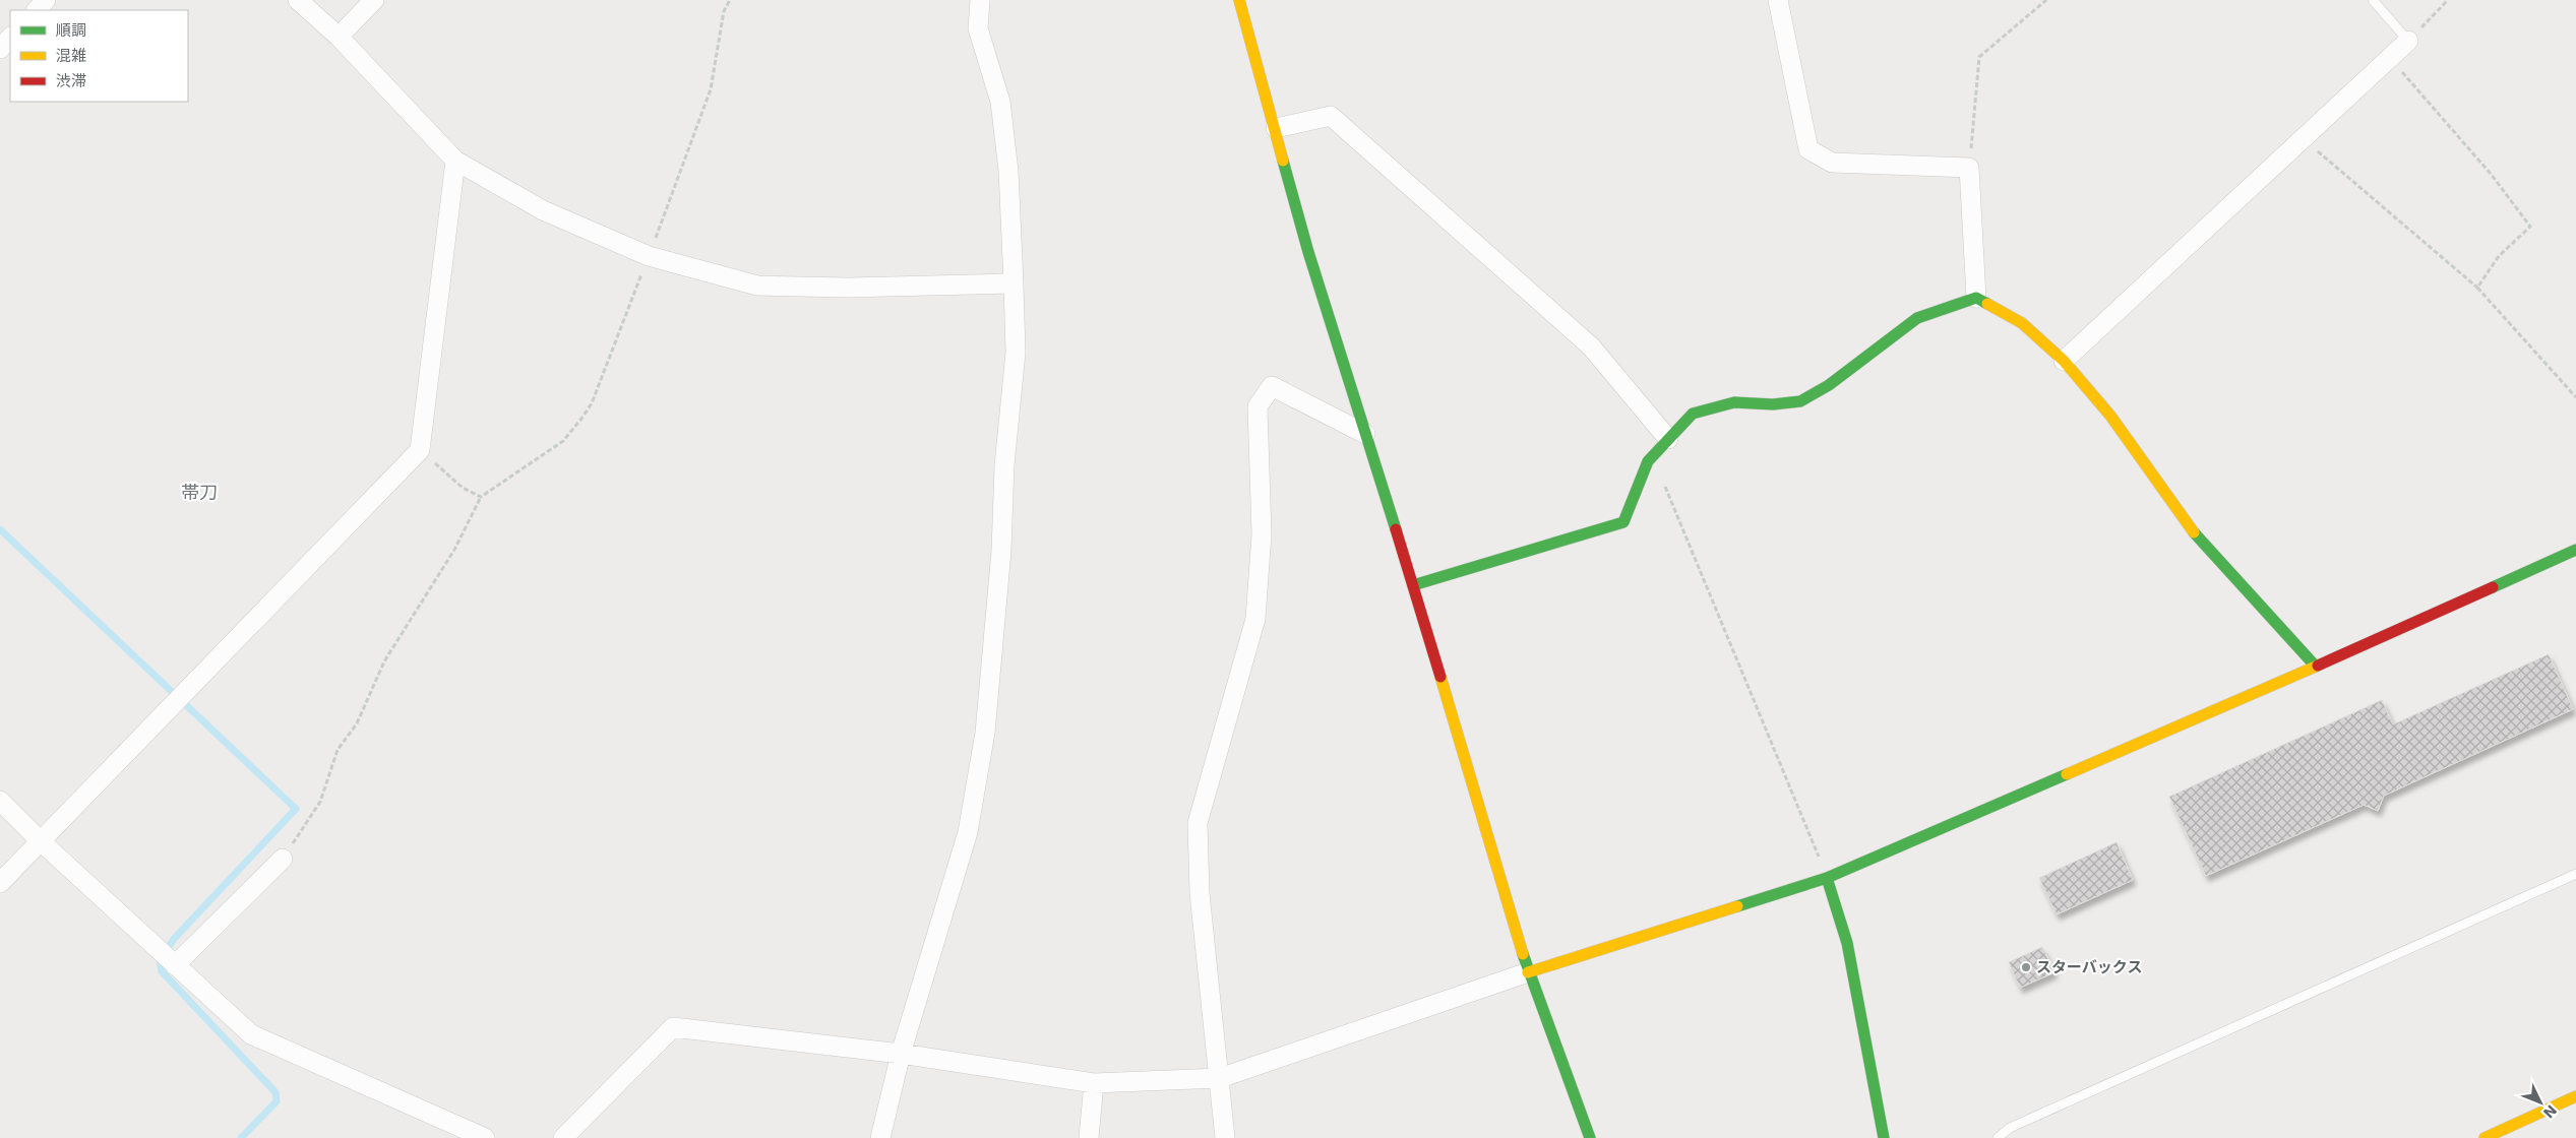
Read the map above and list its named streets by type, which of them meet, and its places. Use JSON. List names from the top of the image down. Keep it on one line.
{"districts":["帯刀"],"places":["スターバックス"],"legend":["順調","混雑","渋滞"],"north":"bottom right"}
